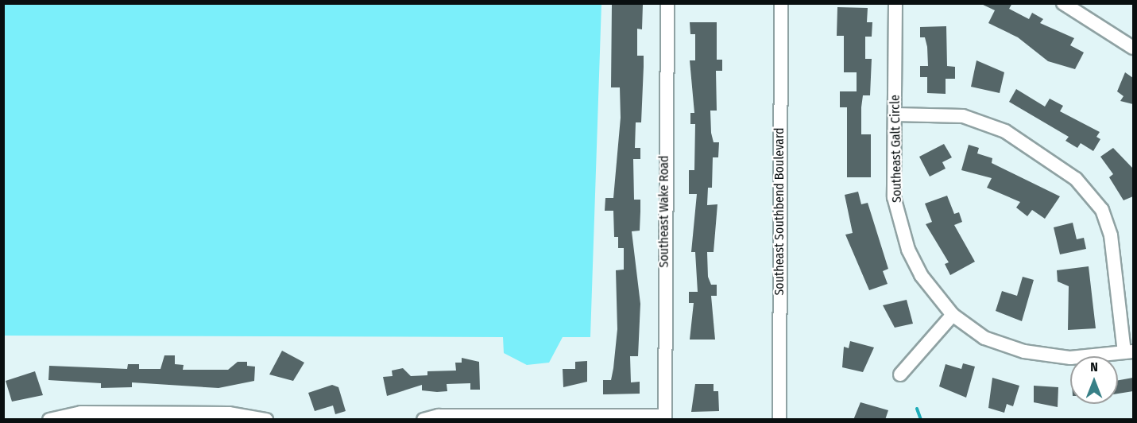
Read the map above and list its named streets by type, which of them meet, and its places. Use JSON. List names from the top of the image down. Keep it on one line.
{"streets":{"street":["Southeast Galt Circle","Southeast Wake Road","Southeast Southbend Boulevard"]},"north":"top"}
